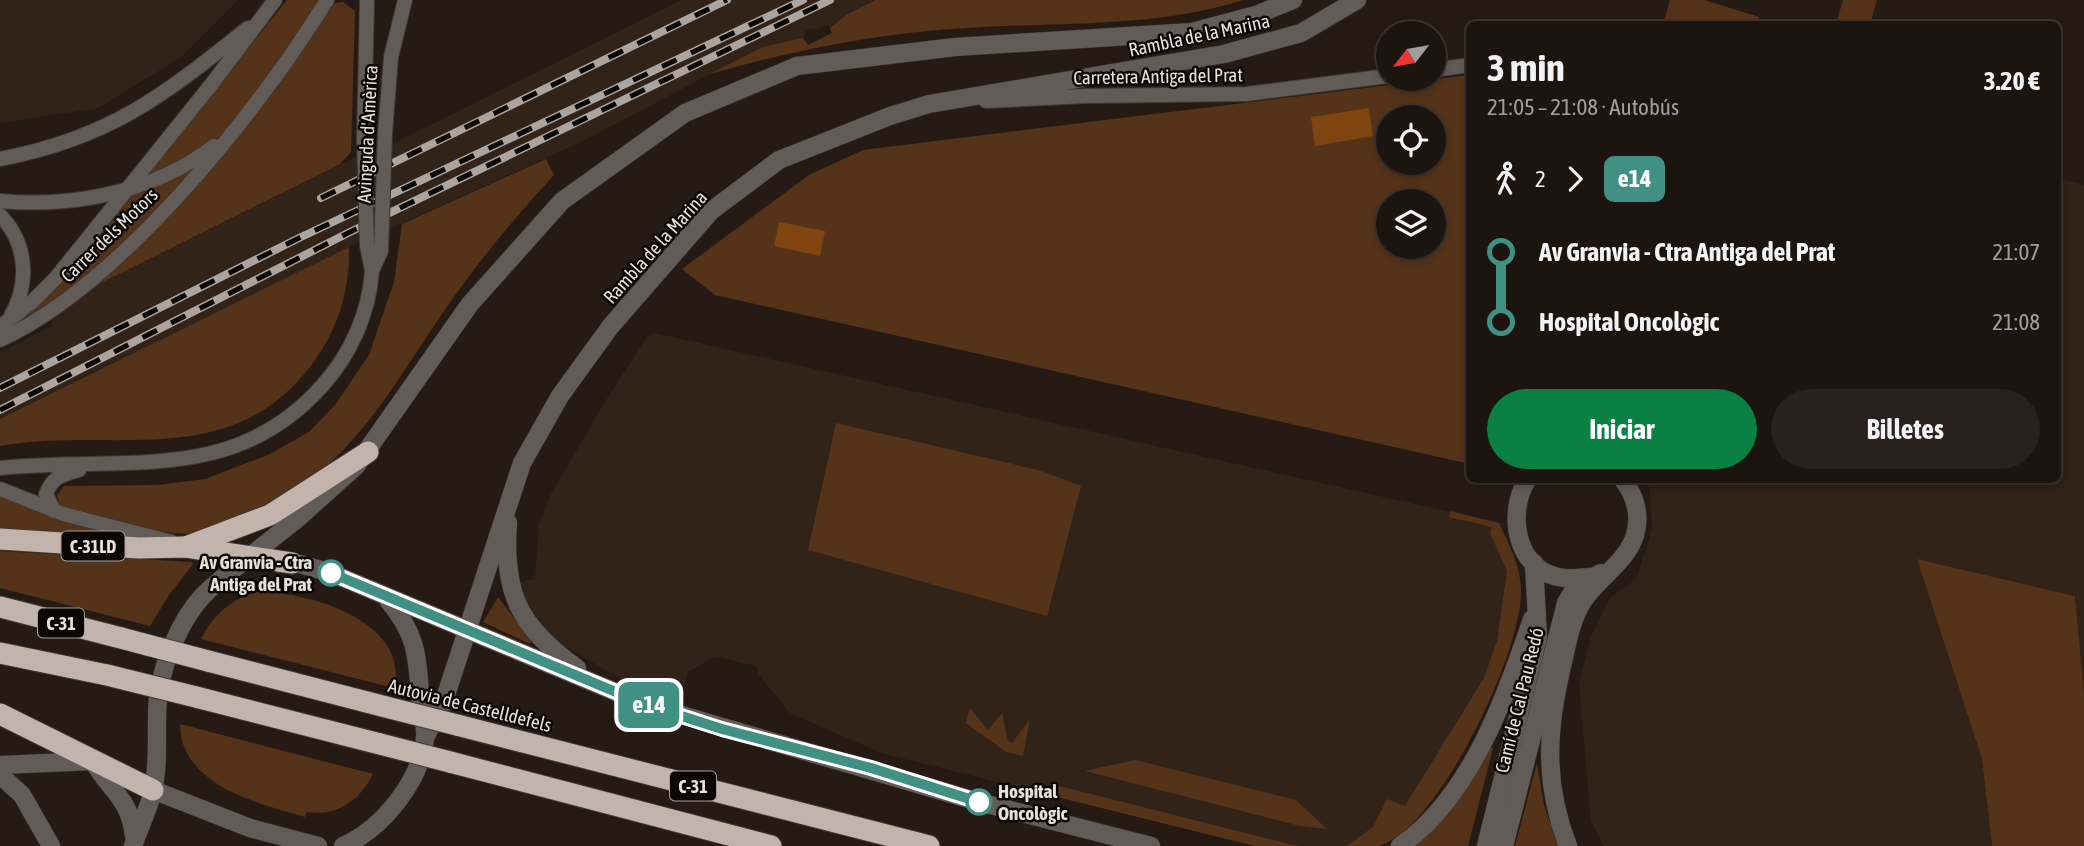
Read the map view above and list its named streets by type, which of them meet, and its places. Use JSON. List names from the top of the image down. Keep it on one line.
{"streets":{"highway":["C-31LD","C-31","Autovia de Castelldefels"],"street":["Rambla de la Marina","Carretera Antiga del Prat","Avinguda d'Amèrica","Carrer dels Motors","Camí de Cal Pau Redó"]},"crossings":[["Rambla de la Marina","Carretera Antiga del Prat"],["Rambla de la Marina","C-31LD"]],"places":["Av Granvia - Ctra Antiga del Prat","Hospital Oncològic"],"lines":["bus line e14"],"north":"bottom left","page":{"on_map":"e14","heading":["3 min","21:05 – 21:08 · Autobús","3.20 €"],"legs":["2","e14"],"list":[{"name":"Av Granvia - Ctra Antiga del Prat","value":"21:07"},{"name":"Hospital Oncològic","value":"21:08"}],"buttons":["Iniciar","Billetes"]}}
